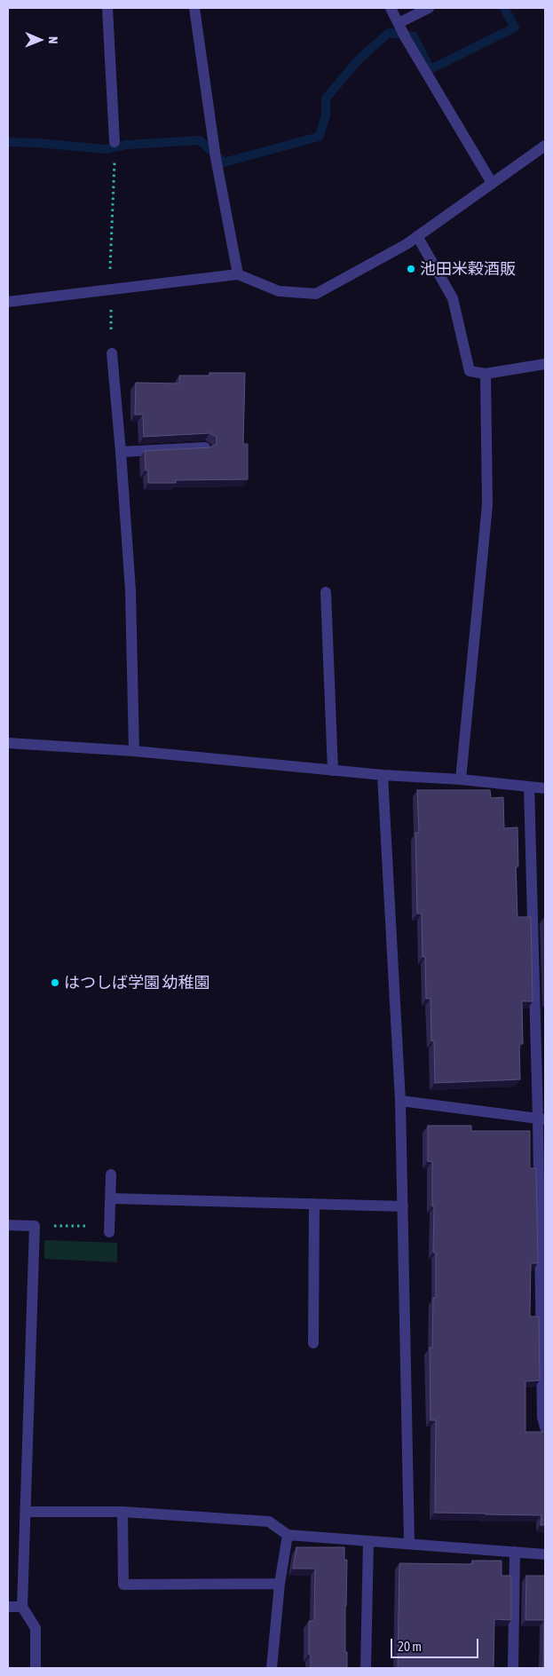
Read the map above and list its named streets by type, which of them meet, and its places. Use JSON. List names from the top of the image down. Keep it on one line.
{"places":["池田米穀酒販","はつしば学園 幼稚園"],"scale_bar":"20 m","north":"right"}
